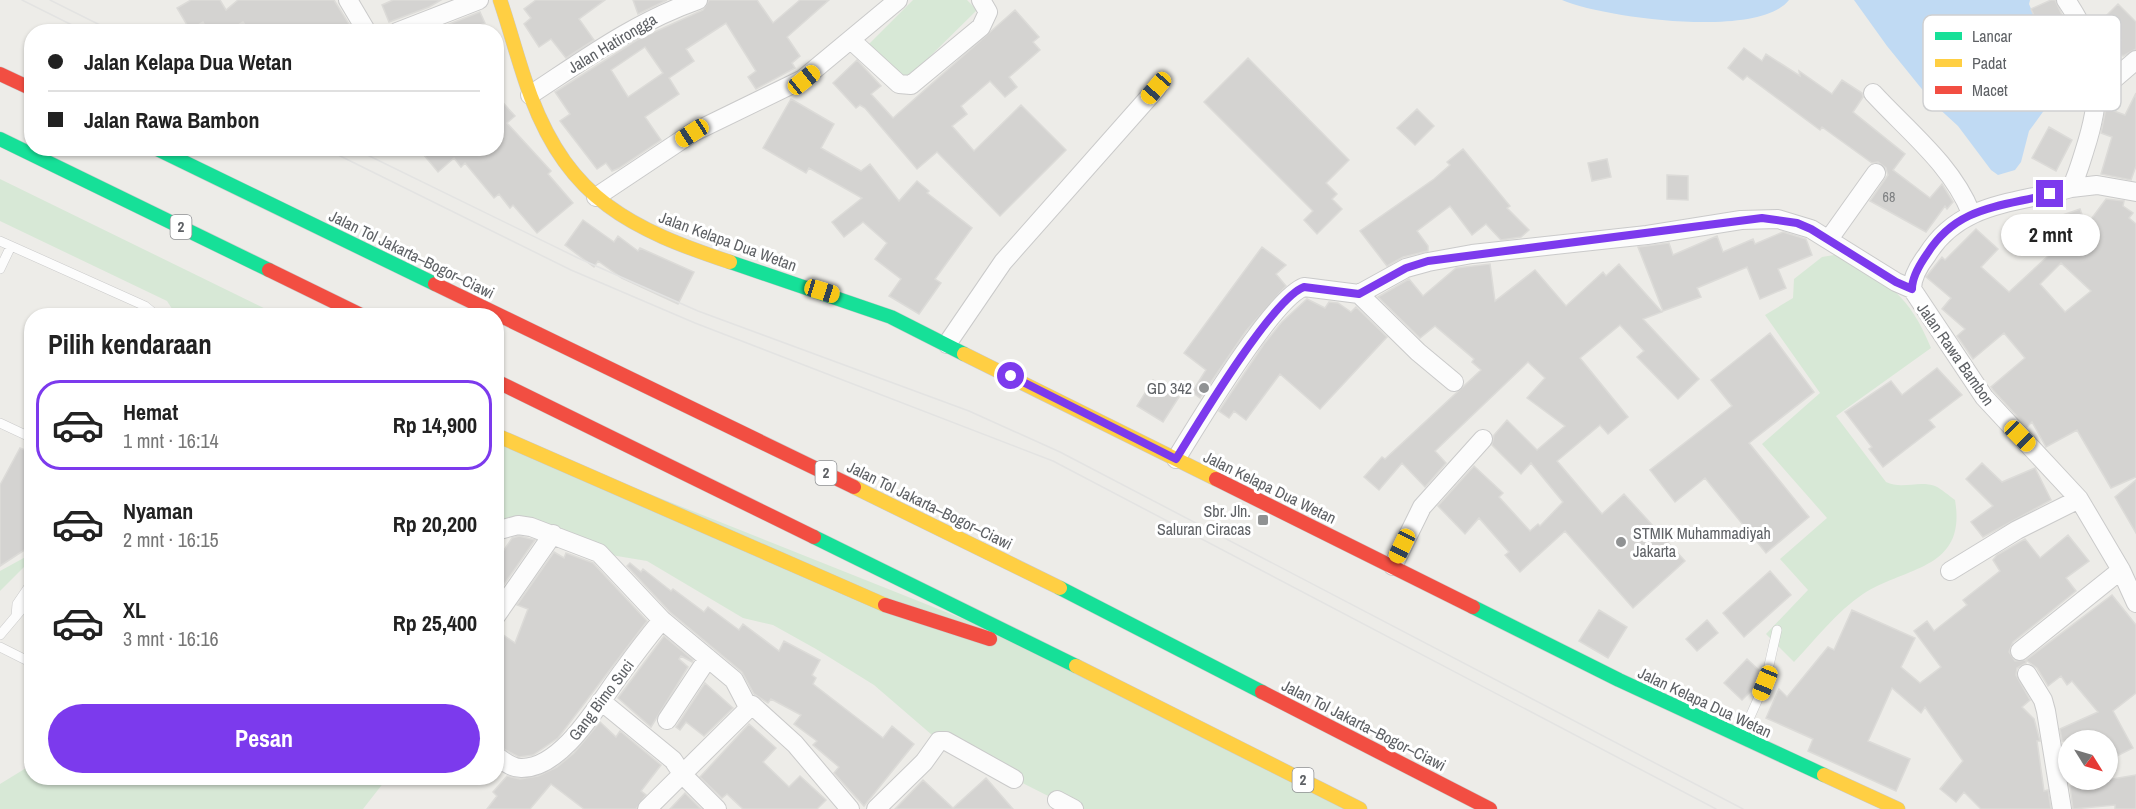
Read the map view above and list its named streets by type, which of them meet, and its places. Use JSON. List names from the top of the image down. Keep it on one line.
{"streets":{"main road":["2","Jalan Kelapa Dua Wetan","Jalan Tol Jakarta–Bogor–Ciawi"],"street":["Jalan Hatirongga","Jalan Rawa Bambon","Gang Bimo Suci"]},"crossings":[["Jalan Hatirongga","Jalan Kelapa Dua Wetan"]],"places":{"other":["GD 342","STMIK Muhammadiyah Jakarta"],"transit":["Sbr. Jln. Saluran Ciracas"]},"house_numbers":["68"],"legend":["Lancar","Padat","Macet"],"north":"bottom right","page":{"banner":["Jalan Kelapa Dua Wetan","Jalan Rawa Bambon"],"bubble":"2 mnt","heading":"Pilih kendaraan","list":[{"name":"Hemat","note":"1 mnt · 16:14","value":"Rp 14,900"},{"name":"Nyaman","note":"2 mnt · 16:15","value":"Rp 20,200"},{"name":"XL","note":"3 mnt · 16:16","value":"Rp 25,400"}],"buttons":"Pesan"}}
